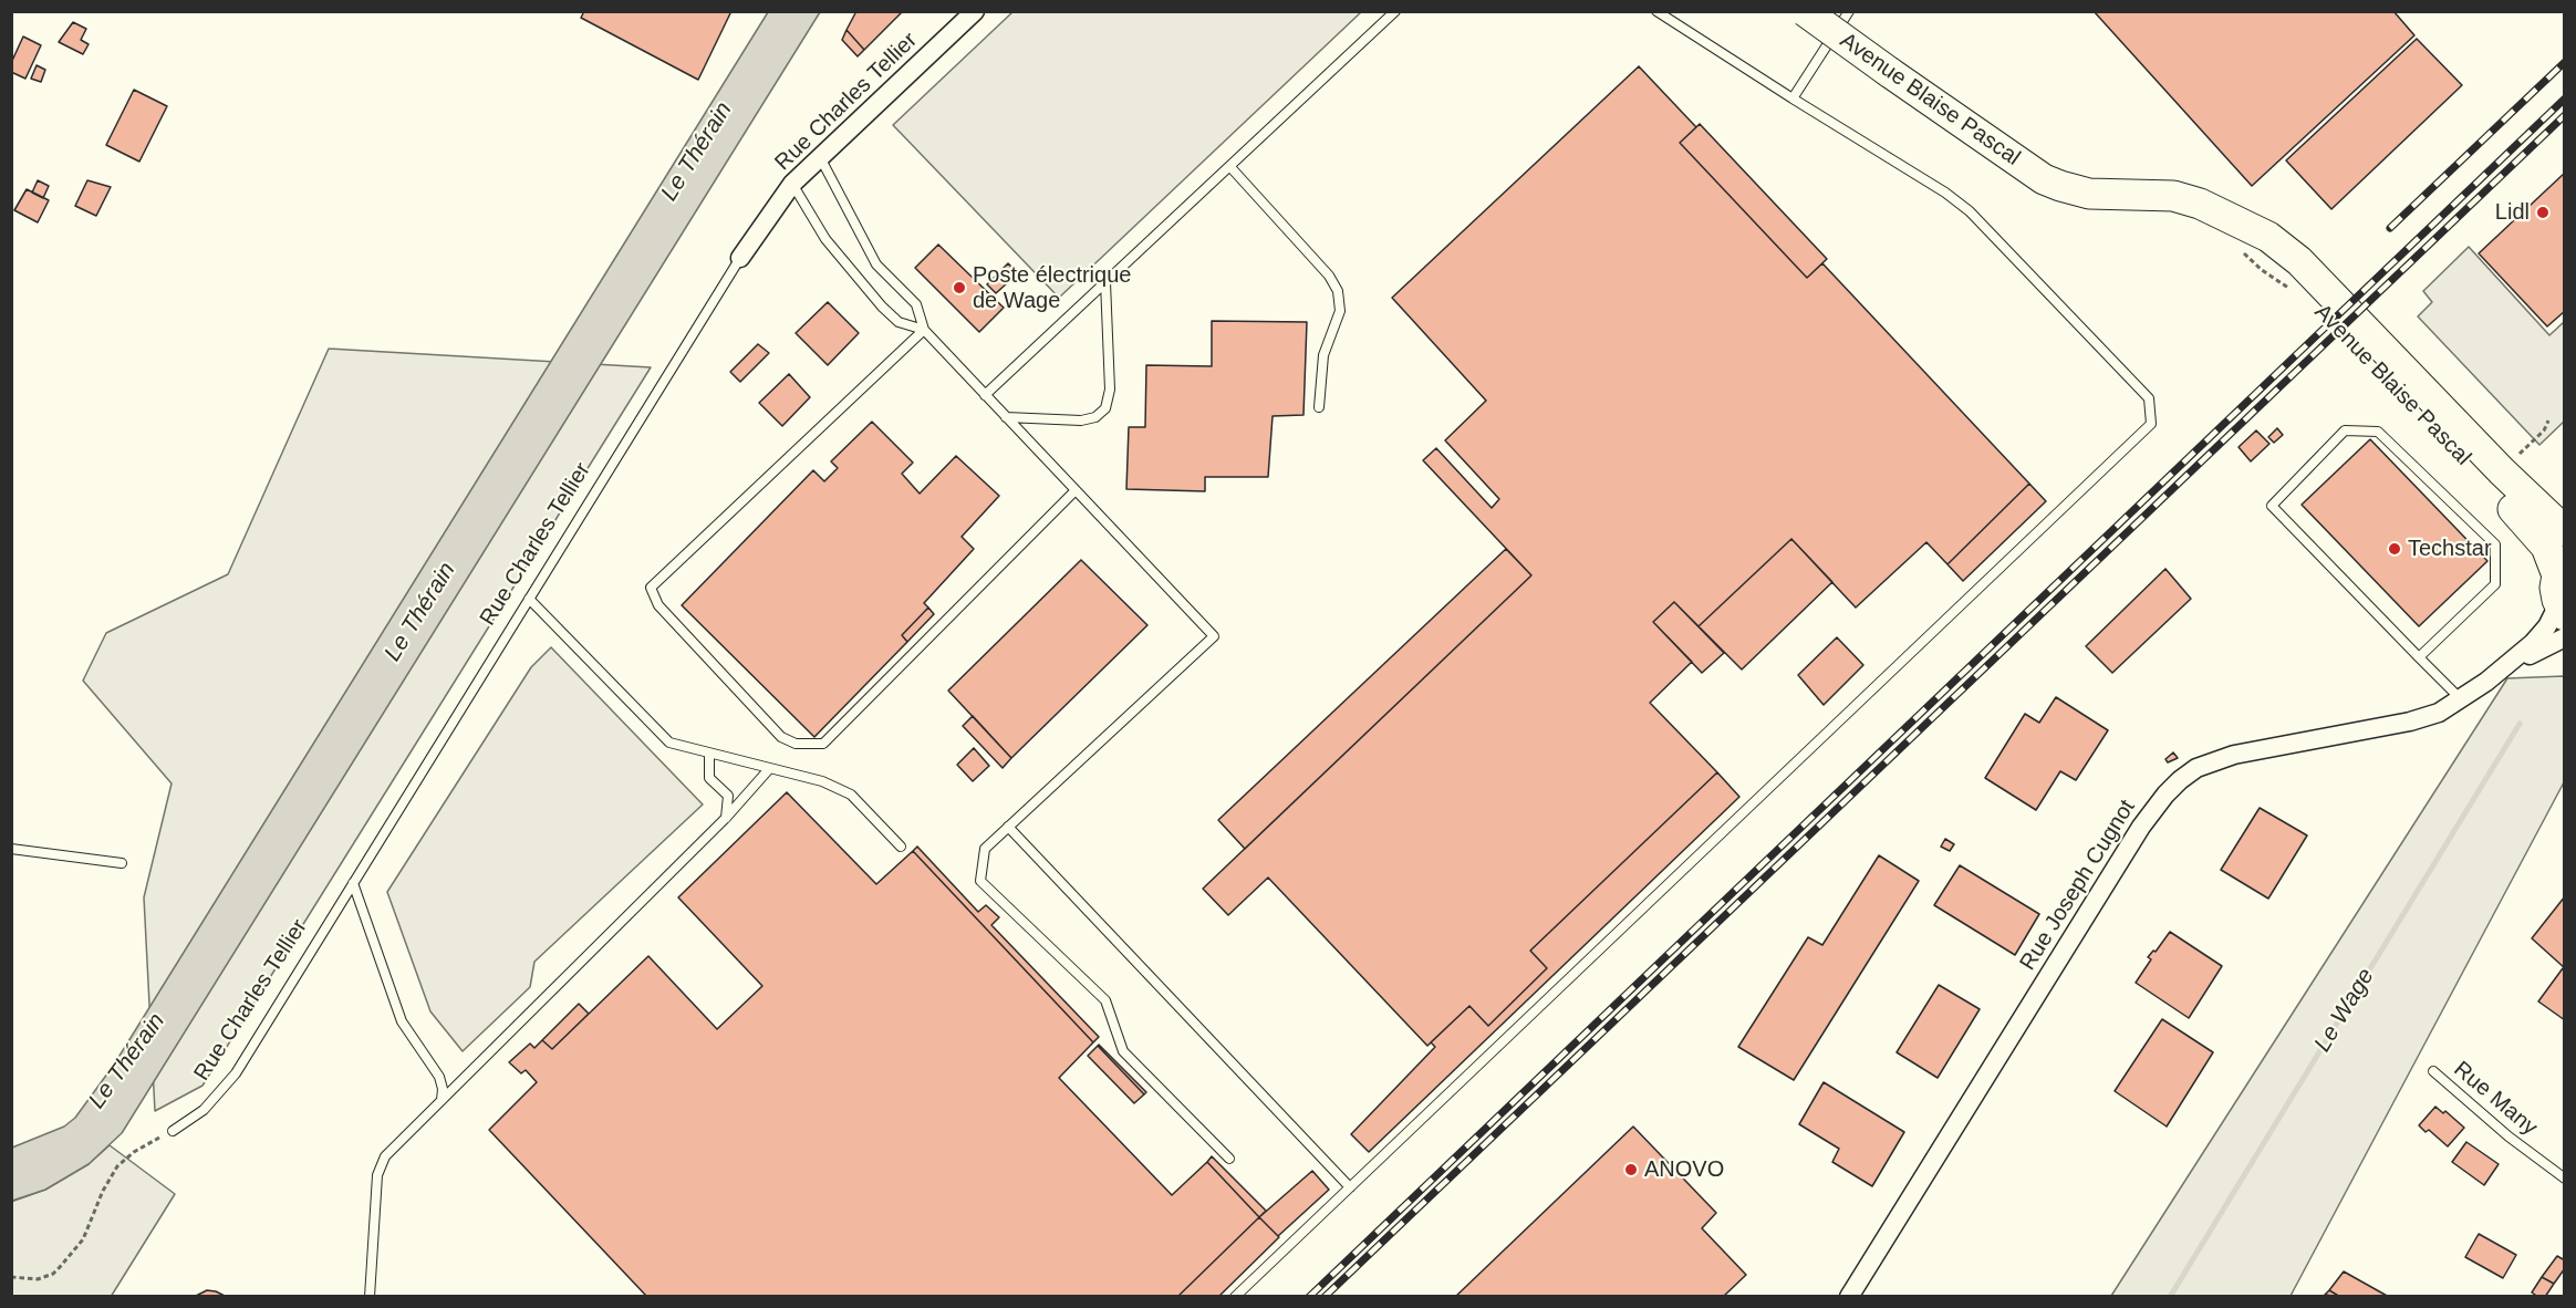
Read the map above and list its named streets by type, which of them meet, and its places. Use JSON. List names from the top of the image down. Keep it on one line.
{"streets":{"main road":["Avenue Blaise Pascal"],"street":["Rue Charles Tellier","Rue Joseph Cugnot"],"lane":["Rue Many"]},"crossings":[["Avenue Blaise Pascal","Rue Joseph Cugnot"]],"water":["Le Thérain","Le Wage"],"places":["Lidl","Poste électrique de Wage","Techstar","ANOVO"]}
